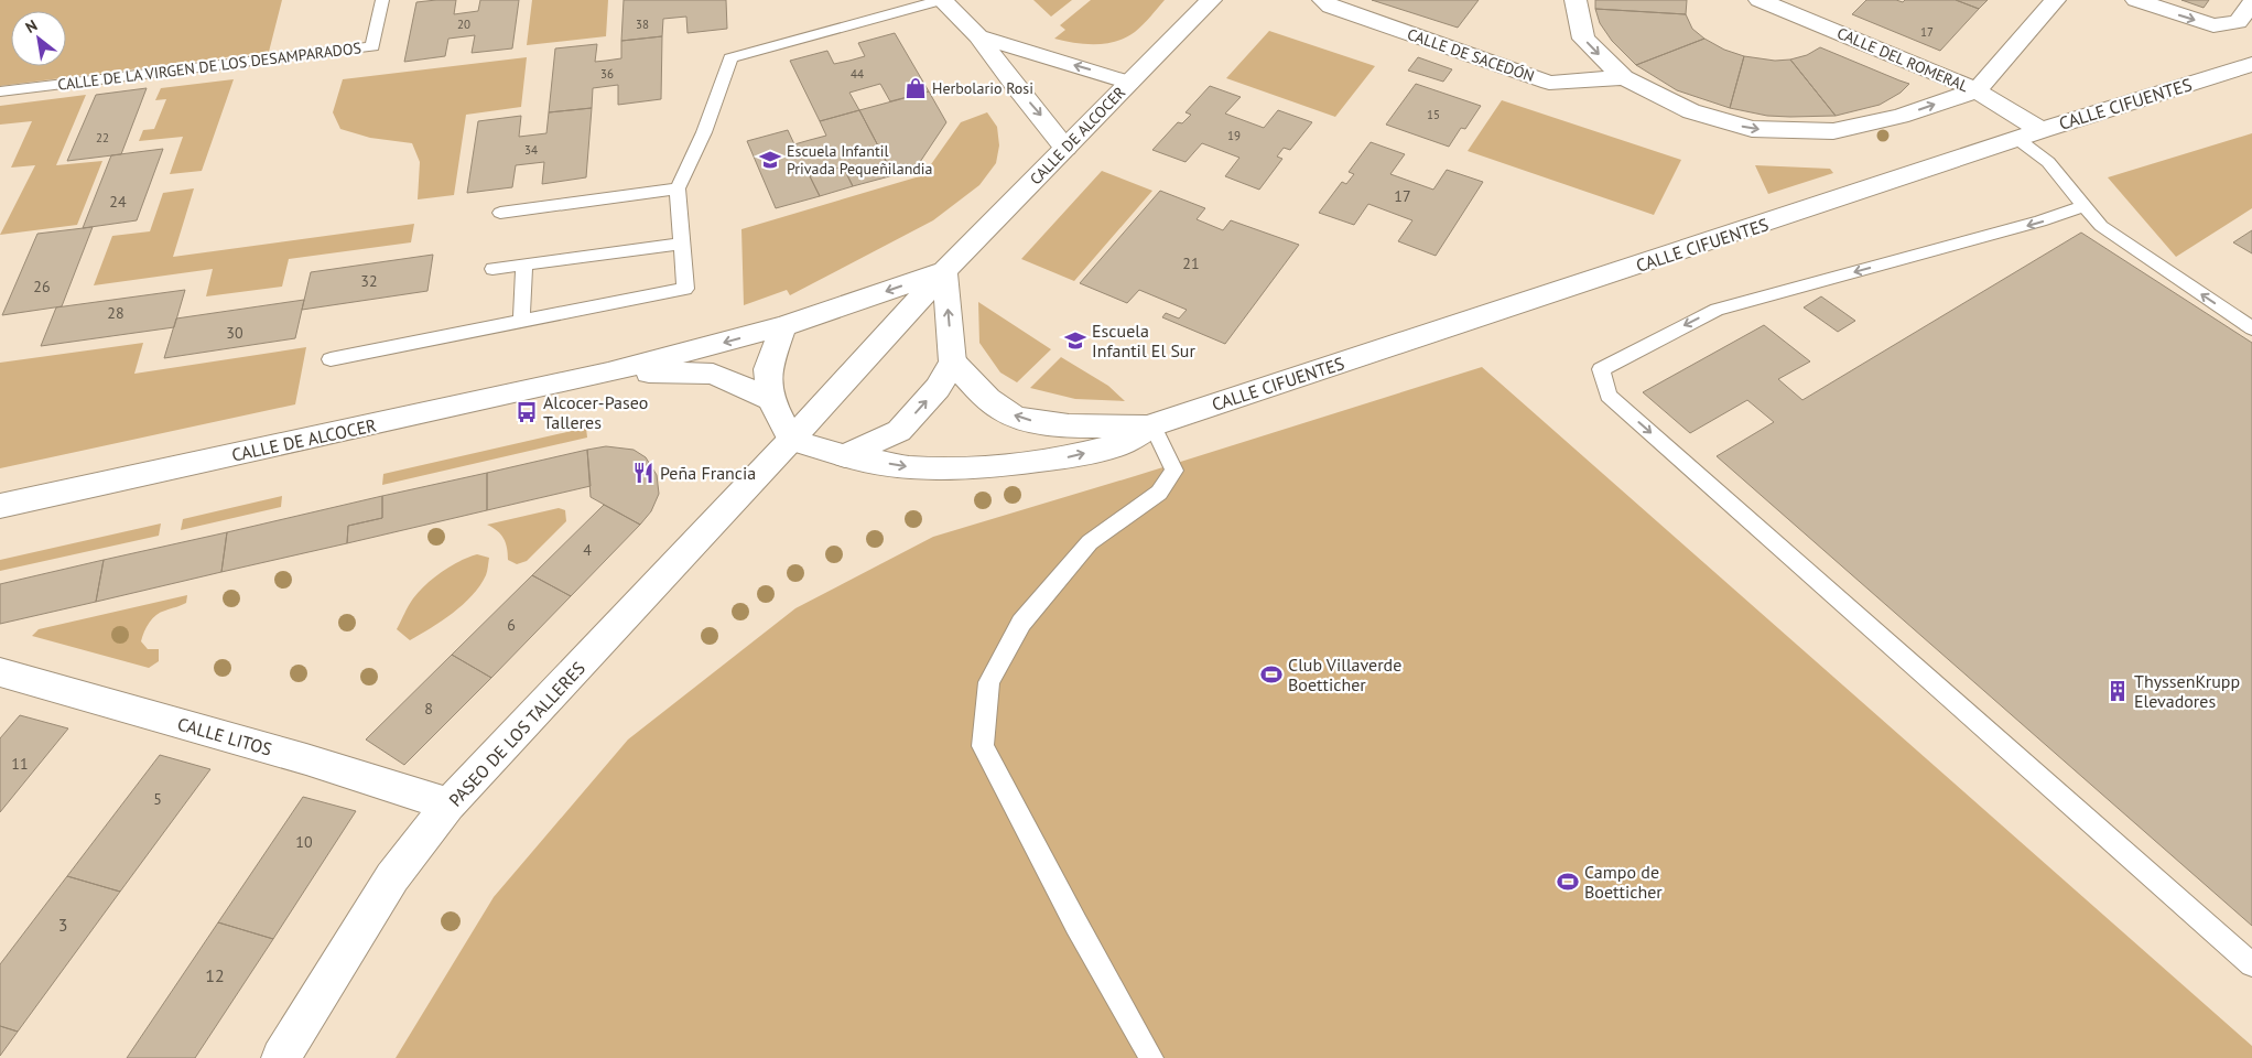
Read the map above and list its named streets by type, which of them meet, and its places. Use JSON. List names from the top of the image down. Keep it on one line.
{"streets":{"street":["CALLE DE SACEDÓN","CALLE DEL ROMERAL","CALLE CIFUENTES","CALLE DE ALCOCER","PASEO DE LOS TALLERES","CALLE LITOS"],"lane":["CALLE DE LA VIRGEN DE LOS DESAMPARADOS"]},"crossings":[["CALLE DEL ROMERAL","CALLE CIFUENTES"],["CALLE DE ALCOCER","PASEO DE LOS TALLERES"],["PASEO DE LOS TALLERES","CALLE LITOS"]],"places":{"shop":["Herbolario Rosi"],"school or university":["Escuela Infantil Privada Pequeñilandia","Escuela Infantil El Sur"],"bus stop":["Alcocer-Paseo Talleres"],"restaurant":["Peña Francia"],"sports":["Club Villaverde Boetticher","Campo de Boetticher"],"building":["ThyssenKrupp Elevadores"]},"house_numbers":["20","38","17","36","44","15","19","22","34","17","24","21","32","26","28","30","4","6","8","11","5","10","3","12"],"north":"top left"}
